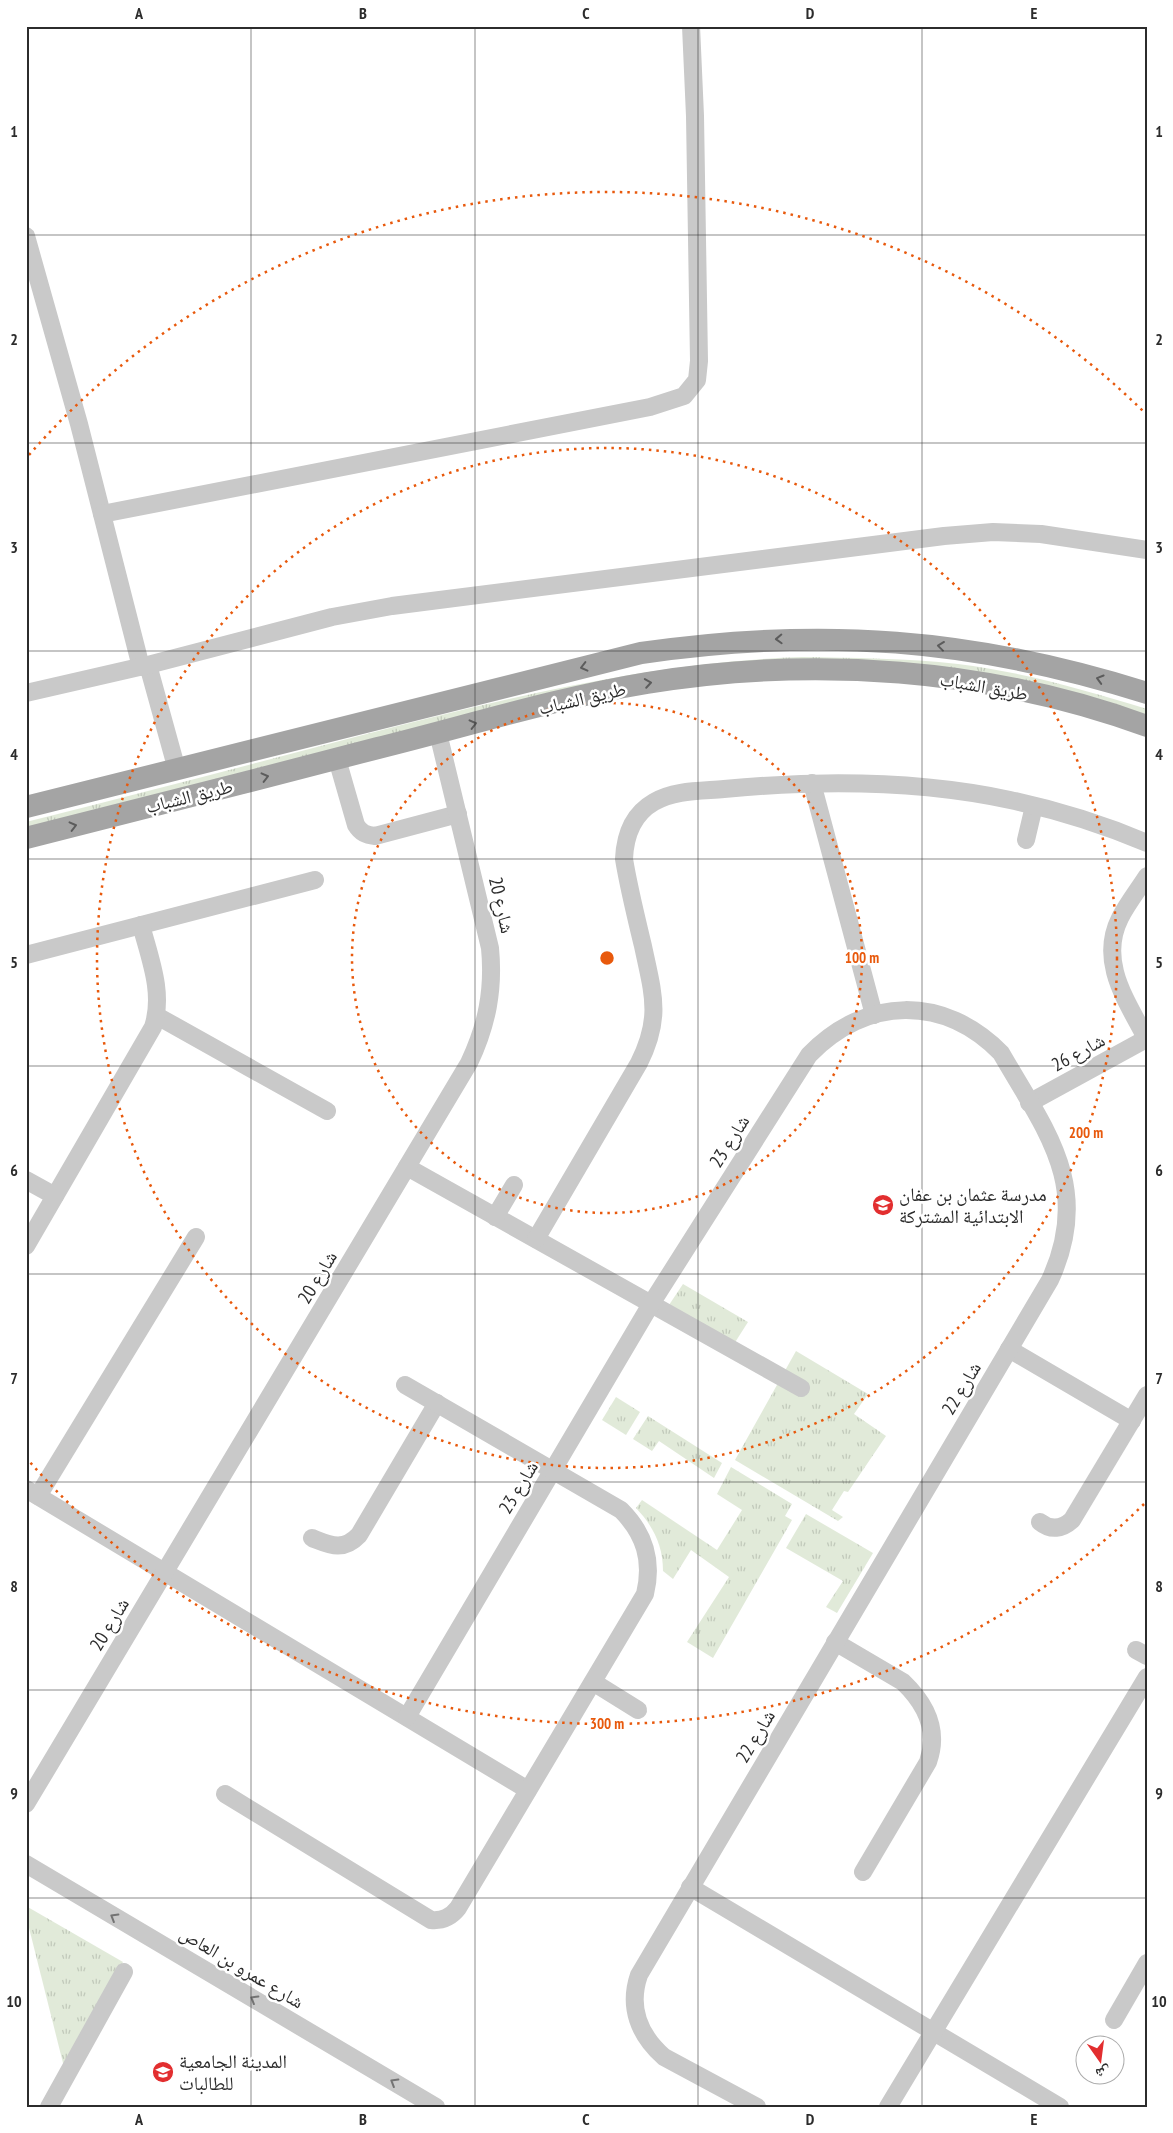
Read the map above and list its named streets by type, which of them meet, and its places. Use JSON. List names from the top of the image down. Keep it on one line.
{"streets":{"main road":["طريق الشباب"],"street":["شارع 20","شارع 26","شارع 23","شارع 22","شارع عمرو بن العاص"]},"crossings":[["طريق الشباب","شارع 20"],["شارع 26","شارع 23"],["شارع 23","شارع 22"]],"one_way":["شارع عمرو بن العاص"],"places":{"school or university":["مدرسة عثمان بن عفان الابتدائية المشتركة","المدينة الجامعية للطالبات"]},"north":"bottom","grid":{"columns":["A","B","C","D","E"],"rows":["1","2","3","4","5","6","7","8","9","10"]},"rings":["100 m","200 m","300 m"]}
